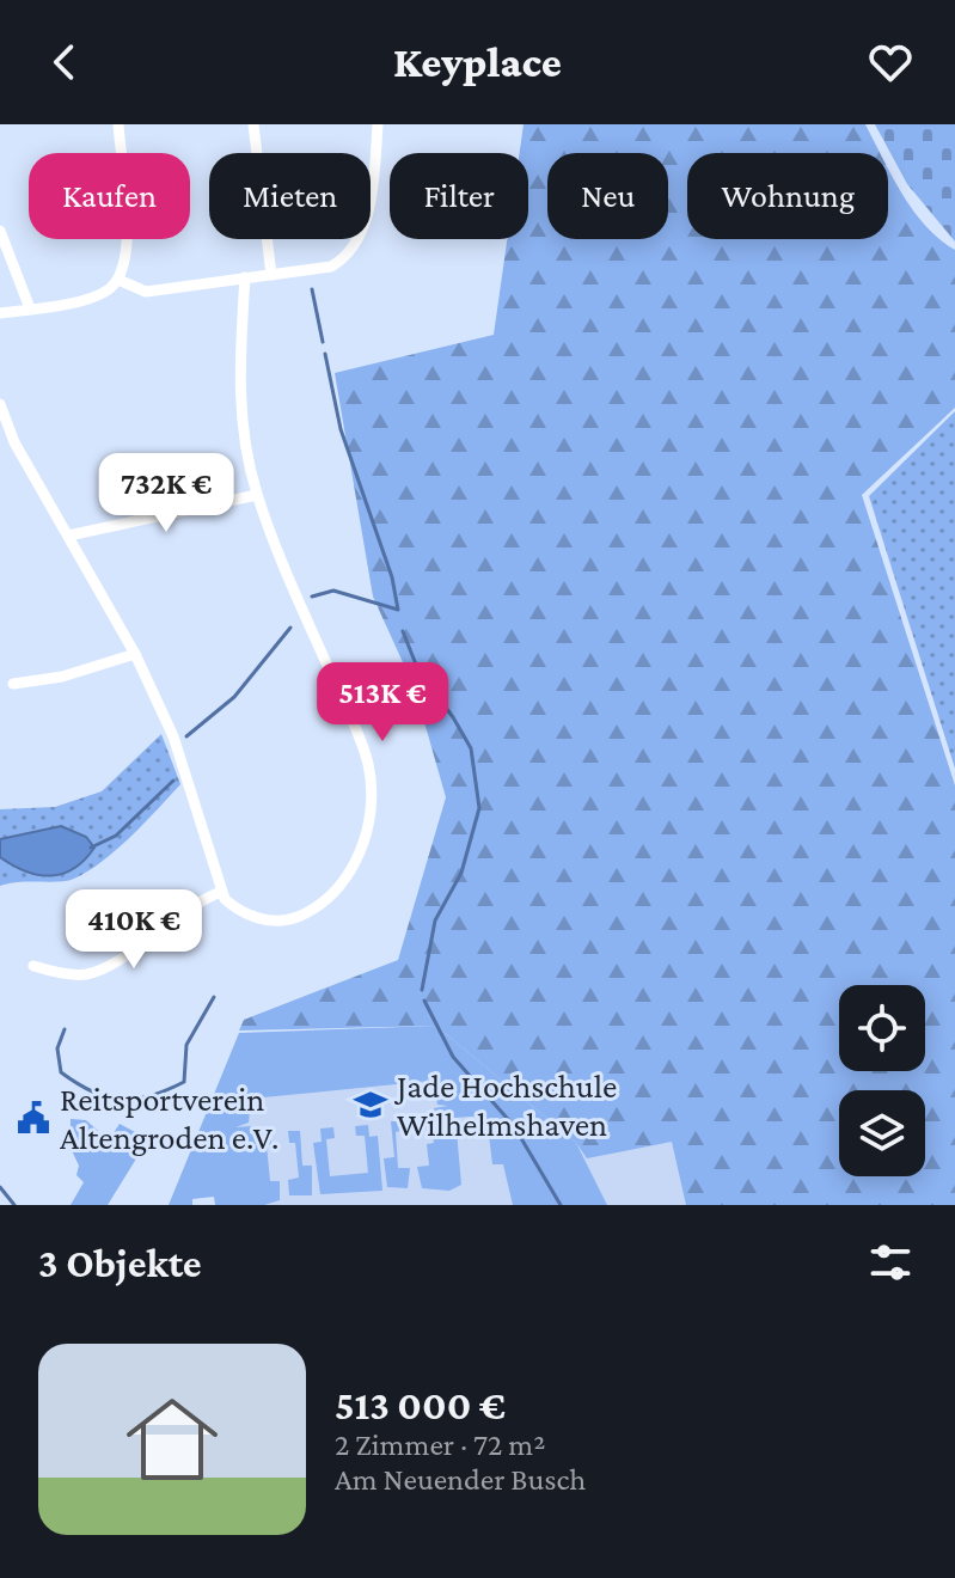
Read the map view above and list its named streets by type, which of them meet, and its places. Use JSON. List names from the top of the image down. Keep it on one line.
{"places":{"school or university":["Jade Hochschule Wilhelmshaven"],"public building":["Reitsportverein Altengroden e.V."]},"page":{"header":"Keyplace","chip":["Kaufen","Mieten","Filter","Neu","Wohnung"],"price":["732K €","513K €","410K €"],"heading":"3 Objekte","list":[{"name":"513 000 €","note":"2 Zimmer · 72 m² · Am Neuender Busch"}]}}
